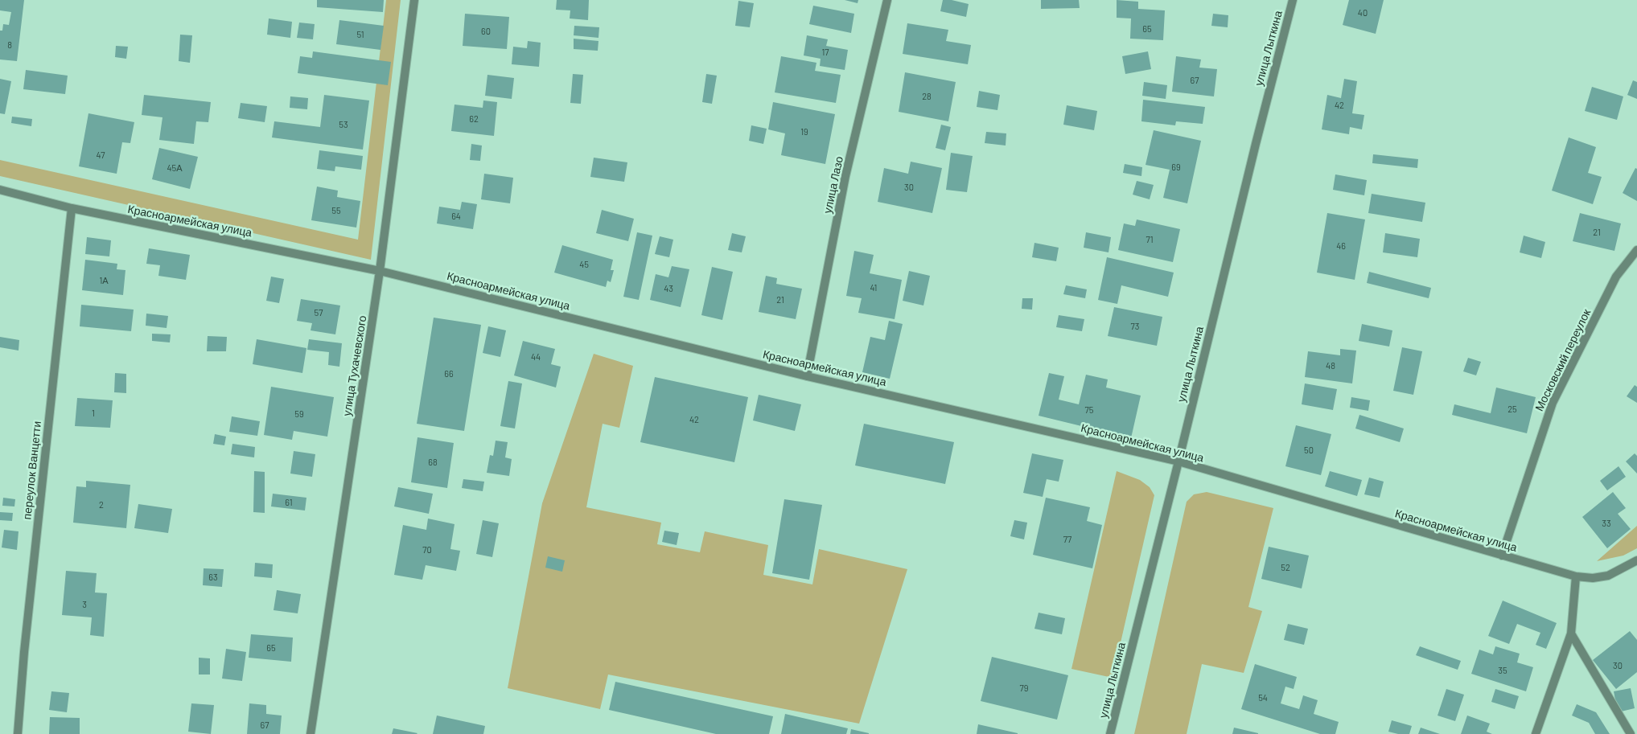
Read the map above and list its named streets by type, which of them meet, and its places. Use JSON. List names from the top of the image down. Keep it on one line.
{"streets":{"street":["улица Лыткина","улица Лазо","Красноармейская улица","Московский переулок","улица Тухачевского","переулок Ванцетти"]},"crossings":[["улица Лыткина","Красноармейская улица"],["улица Лазо","Красноармейская улица"],["Красноармейская улица","Московский переулок"],["Красноармейская улица","улица Тухачевского"],["Красноармейская улица","переулок Ванцетти"]],"house_numbers":["40","65","60","51","8","17","67","28","42","62","53","19","47","69","45А","30","55","64","21","71","46","45","1А","41","43","21","57","73","44","48","66","25","75","1","59","42","50","68","61","2","33","77","70","52","63","3","65","30","35","79","54","67"]}
